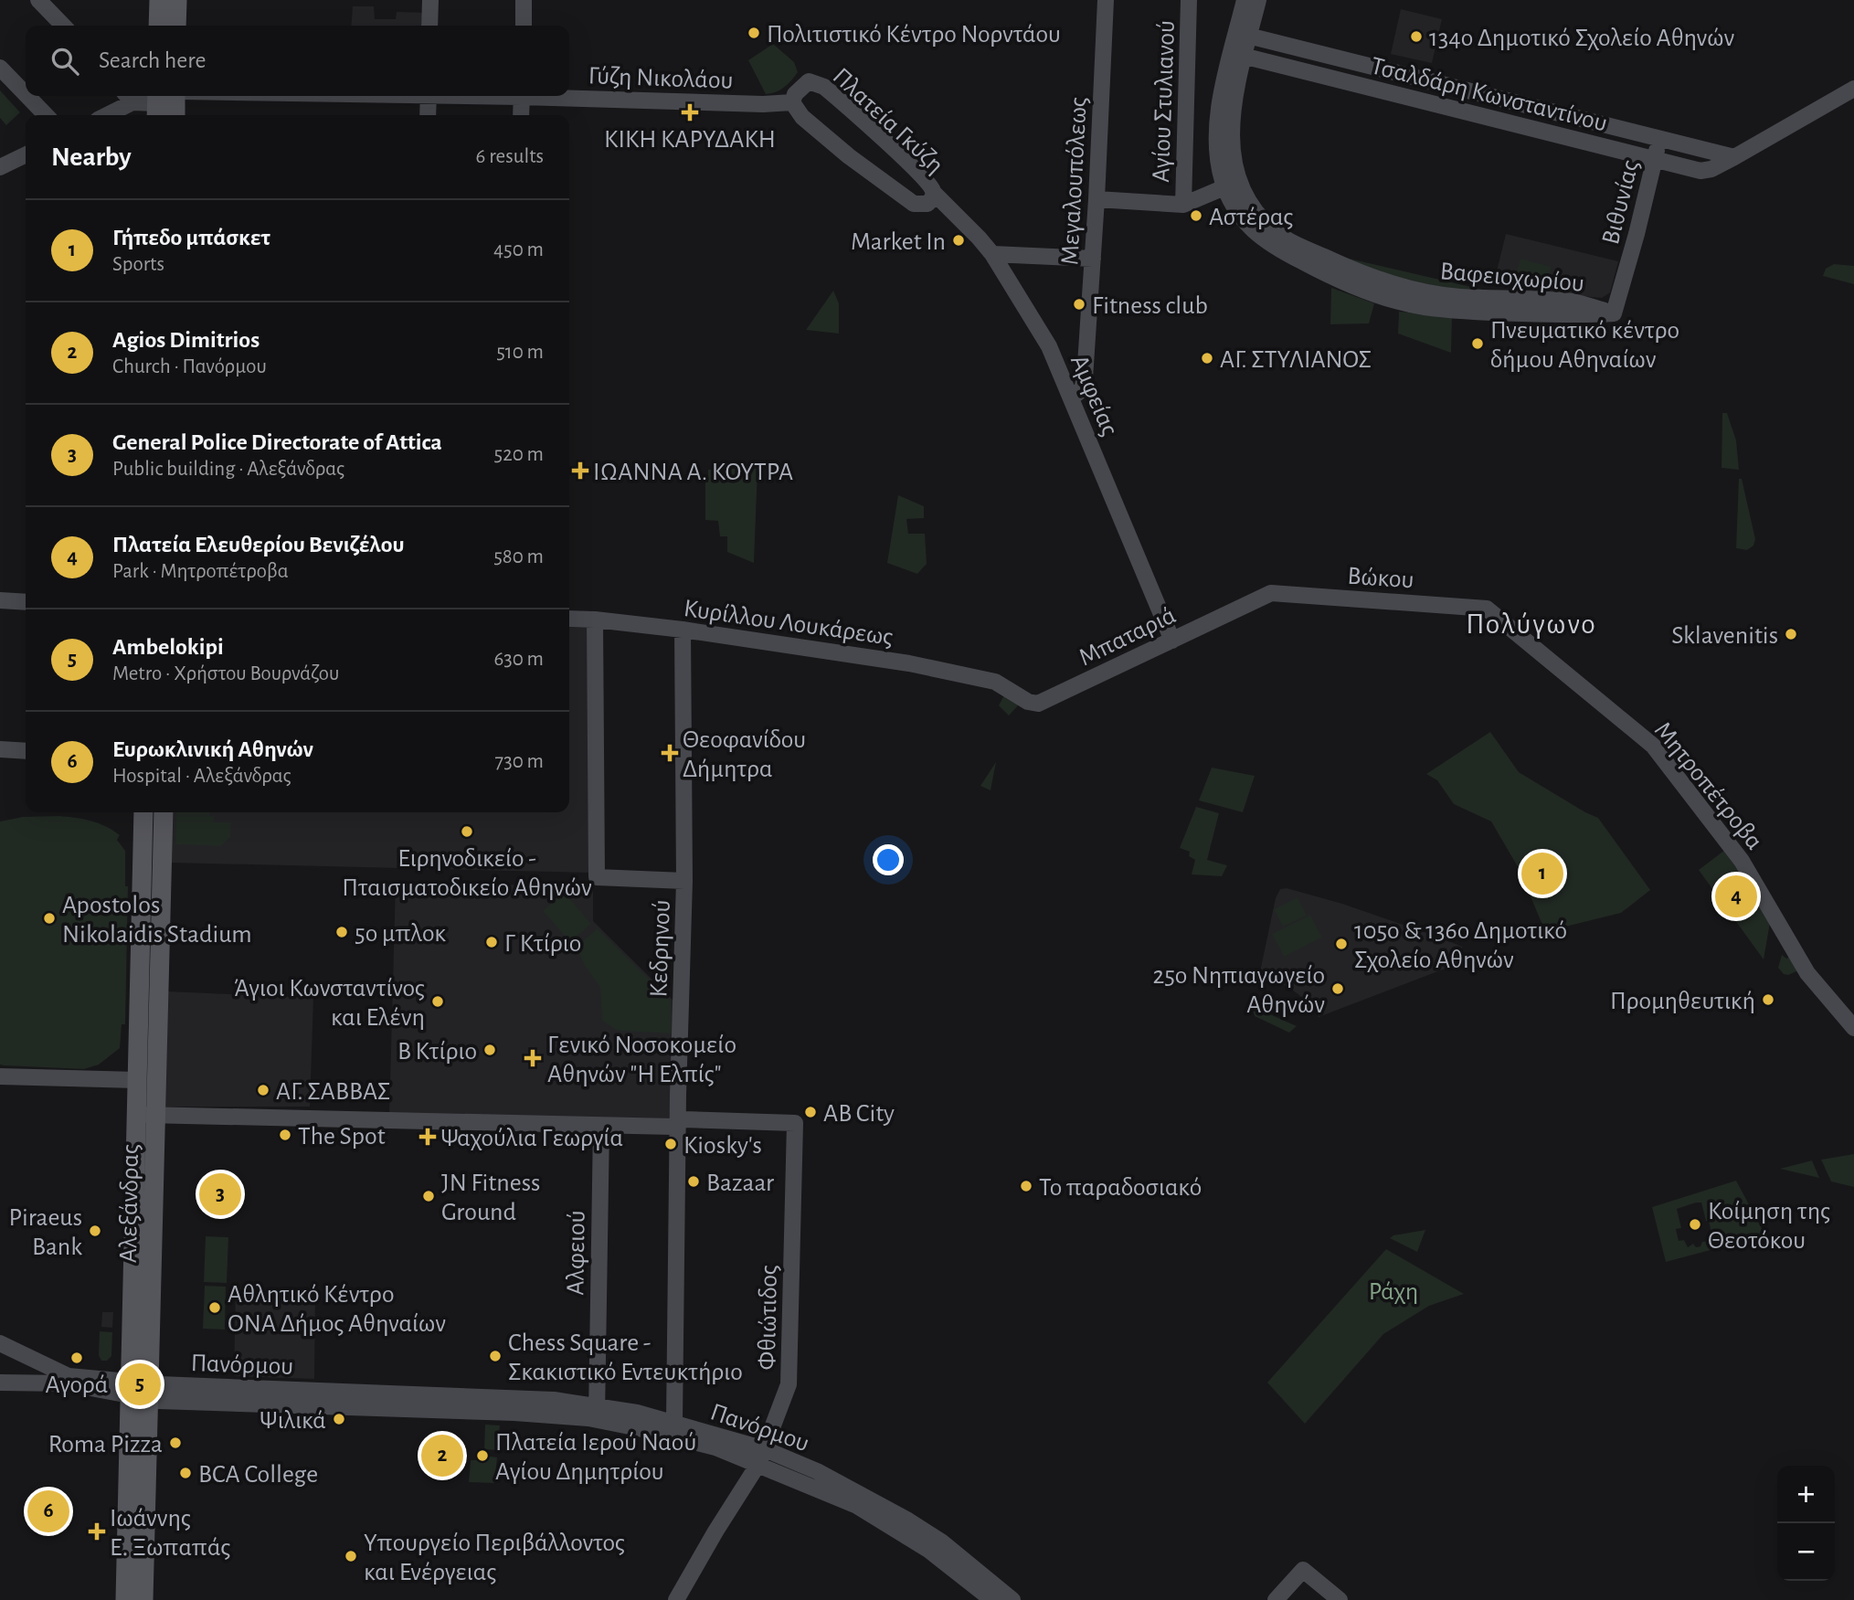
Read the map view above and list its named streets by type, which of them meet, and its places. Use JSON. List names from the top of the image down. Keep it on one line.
{"streets":{"main road":["Αλεξάνδρας"],"street":["Γύζη Νικολάου","Τσαλδάρη Κωνσταντίνου","Αγίου Στυλιανού","Πλατεία Γκύζη","Μεγαλουπόλεως","Βιθυνίας","Βαφειοχωρίου","Αμφείας","Βώκου","Κυρίλλου Λουκάρεως","Μπαταριά","Μητροπέτροβα","Κεδρηνού","Αλφειού","Φθιώτιδος","Πανόρμου"]},"crossings":[["Γύζη Νικολάου","Πλατεία Γκύζη"],["Τσαλδάρη Κωνσταντίνου","Βιθυνίας"],["Πλατεία Γκύζη","Αμφείας"],["Μεγαλουπόλεως","Αμφείας"],["Βιθυνίας","Βαφειοχωρίου"],["Αμφείας","Μπαταριά"],["Βώκου","Μπαταριά"],["Βώκου","Μητροπέτροβα"],["Κυρίλλου Λουκάρεως","Μπαταριά"],["Κυρίλλου Λουκάρεως","Κεδρηνού"],["Κεδρηνού","Φθιώτιδος"],["Κεδρηνού","Πανόρμου"],["Αλεξάνδρας","Πανόρμου"],["Αλφειού","Πανόρμου"],["Φθιώτιδος","Πανόρμου"]],"districts":["Πολύγωνο"],"parks":["Ράχη"],"places":{"other":["Πολιτιστικό Κέντρο Νορντάου","134ο Δημοτικό Σχολείο Αθηνών","Αστέρας","Market In","Fitness club","Πνευματικό κέντρο δήμου Αθηναίων","ΑΓ. ΣΤΥΛΙΑΝΟΣ","Sklavenitis","Ειρηνοδικείο - Πταισματοδικείο Αθηνών","Apostolos Nikolaidis Stadium","5ο μπλοκ","Γ Κτίριο","105ο & 136ο Δημοτικό Σχολείο Αθηνών","25ο Νηπιαγωγείο Αθηνών","Προμηθευτική","Άγιοι Κωνσταντίνος και Ελένη","Β Κτίριο","ΑΓ. ΣΑΒΒΑΣ","ΑΒ City","The Spot","Kiosky's","Bazaar","Το παραδοσιακό","JN Fitness Ground","Κοίμηση της Θεοτόκου","Piraeus Bank","Αθλητικό Κέντρο ΟΝΑ Δήμος Αθηναίων","Chess Square - Σκακιστικό Εντευκτήριο","Αγορά","Ψιλικά","Roma Pizza","Πλατεία Ιερού Ναού Αγίου Δημητρίου","BCA College","Υπουργείο Περιβάλλοντος και Ενέργειας"],"health":["ΚΙΚΗ ΚΑΡΥΔΑΚΗ","ΙΩΑΝΝΑ Α. ΚΟΥΤΡΑ","Θεοφανίδου Δήμητρα","Γενικό Νοσοκομείο Αθηνών \"Η Ελπίς\"","Ψαχούλια Γεωργία","Ιωάννης Ε. Ξωπαπάς"]},"page":{"search":"Search here","heading":["Nearby","6 results"],"list":[{"mark":"1","name":"Γήπεδο μπάσκετ","note":"Sports","value":"450 m"},{"mark":"2","name":"Agios Dimitrios","note":"Church · Πανόρμου","value":"510 m"},{"mark":"3","name":"General Police Directorate of Attica","note":"Public building · Αλεξάνδρας","value":"520 m"},{"mark":"4","name":"Πλατεία Ελευθερίου Βενιζέλου","note":"Park · Μητροπέτροβα","value":"580 m"},{"mark":"5","name":"Ambelokipi","note":"Metro · Χρήστου Βουρνάζου","value":"630 m"},{"mark":"6","name":"Ευρωκλινική Αθηνών","note":"Hospital · Αλεξάνδρας","value":"730 m"}],"pins":["1","4","3","5","2","6"],"map_buttons":["+","−"]}}
